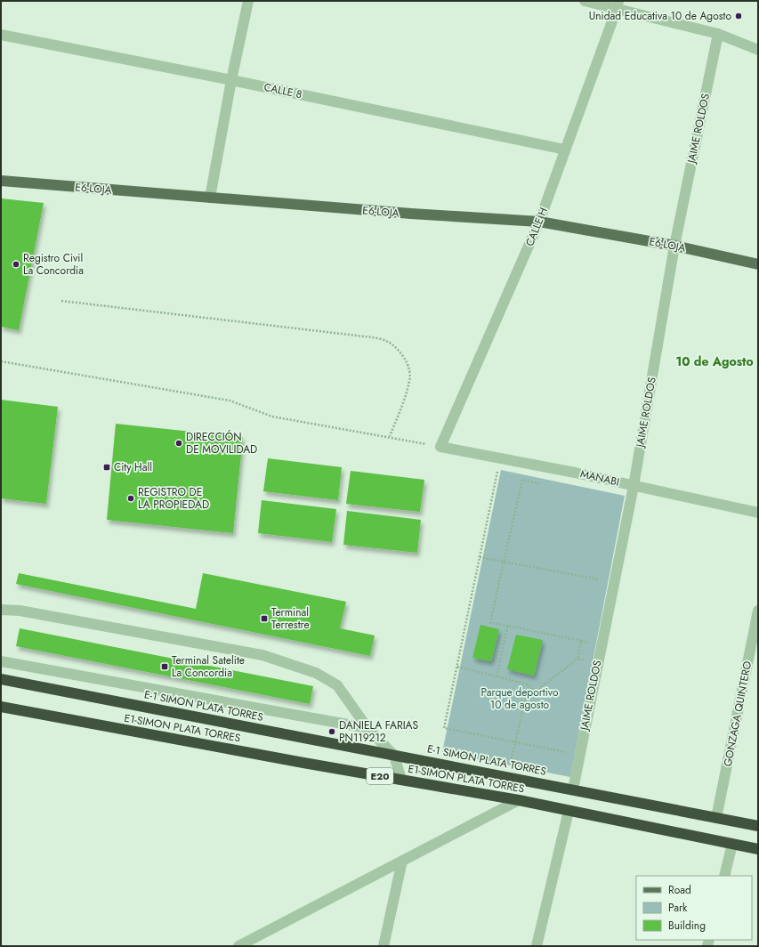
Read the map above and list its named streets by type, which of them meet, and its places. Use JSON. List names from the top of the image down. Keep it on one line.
{"streets":{"highway":["E-1 SIMON PLATA TORRES","E1-SIMON PLATA TORRES","E20"],"main road":["E6-LOJA"],"street":["CALLE 8","JAIME ROLDOS","CALLE H","MANABI","GONZAGA QUINTERO"]},"crossings":[["CALLE 8","CALLE H"],["JAIME ROLDOS","E6-LOJA"],["JAIME ROLDOS","MANABI"],["JAIME ROLDOS","E-1 SIMON PLATA TORRES"],["E6-LOJA","CALLE H"],["CALLE H","MANABI"],["E-1 SIMON PLATA TORRES","GONZAGA QUINTERO"]],"districts":["10 de Agosto"],"parks":["Parque deportivo 10 de agosto"],"places":{"other":["Unidad Educativa 10 de Agosto","Registro Civil La Concordia","DIRECCIÓN DE MOVILIDAD","REGISTRO DE LA PROPIEDAD","DANIELA FARIAS PN119212"],"transit":["City Hall","Terminal Terrestre","Terminal Satelite La Concordia"]},"legend":["Road","Park","Building"]}
